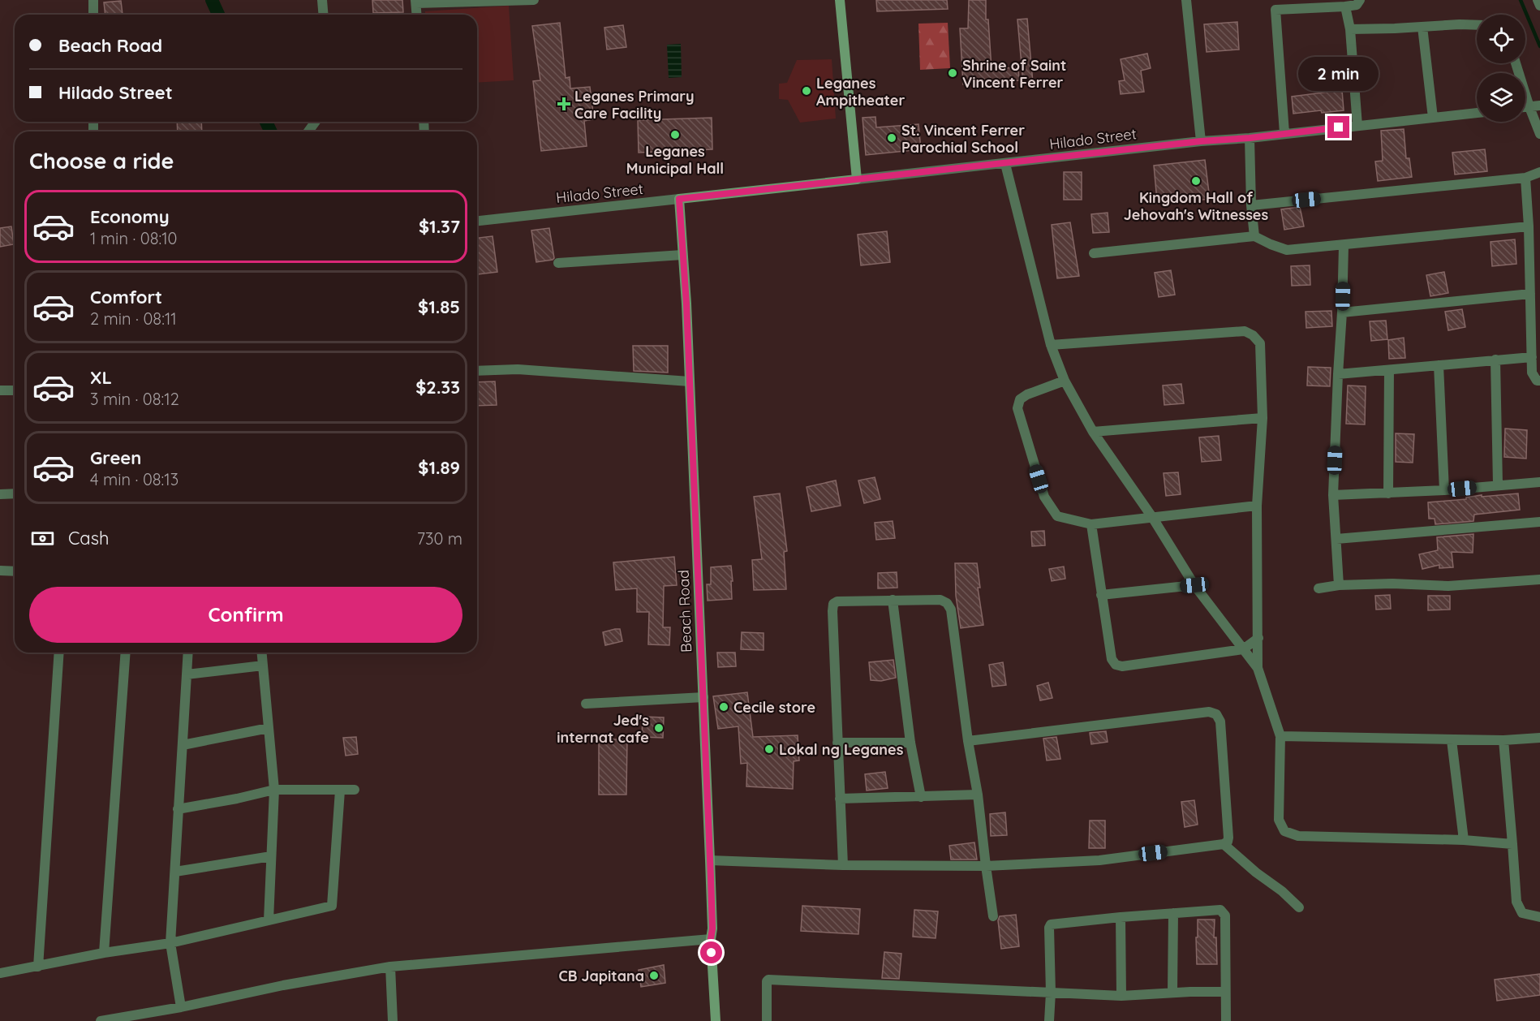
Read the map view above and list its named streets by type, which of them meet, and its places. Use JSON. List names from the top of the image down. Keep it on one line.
{"streets":{"main road":["Hilado Street","Beach Road"]},"crossings":[["Hilado Street","Beach Road"]],"places":{"other":["Shrine of Saint Vincent Ferrer","Leganes Ampitheater","Leganes Municipal Hall","St. Vincent Ferrer Parochial School","Kingdom Hall of Jehovah's Witnesses","Cecile store","Jed's internat cafe","Lokal ng Leganes","CB Japitana"],"health":["Leganes Primary Care Facility"]},"page":{"banner":["Beach Road","Hilado Street"],"bubble":"2 min","heading":"Choose a ride","list":[{"name":"Economy","note":"1 min · 08:10","value":"$1.37"},{"name":"Comfort","note":"2 min · 08:11","value":"$1.85"},{"name":"XL","note":"3 min · 08:12","value":"$2.33"},{"name":"Green","note":"4 min · 08:13","value":"$1.89"}],"pay":["Cash","730 m"],"buttons":"Confirm"}}
